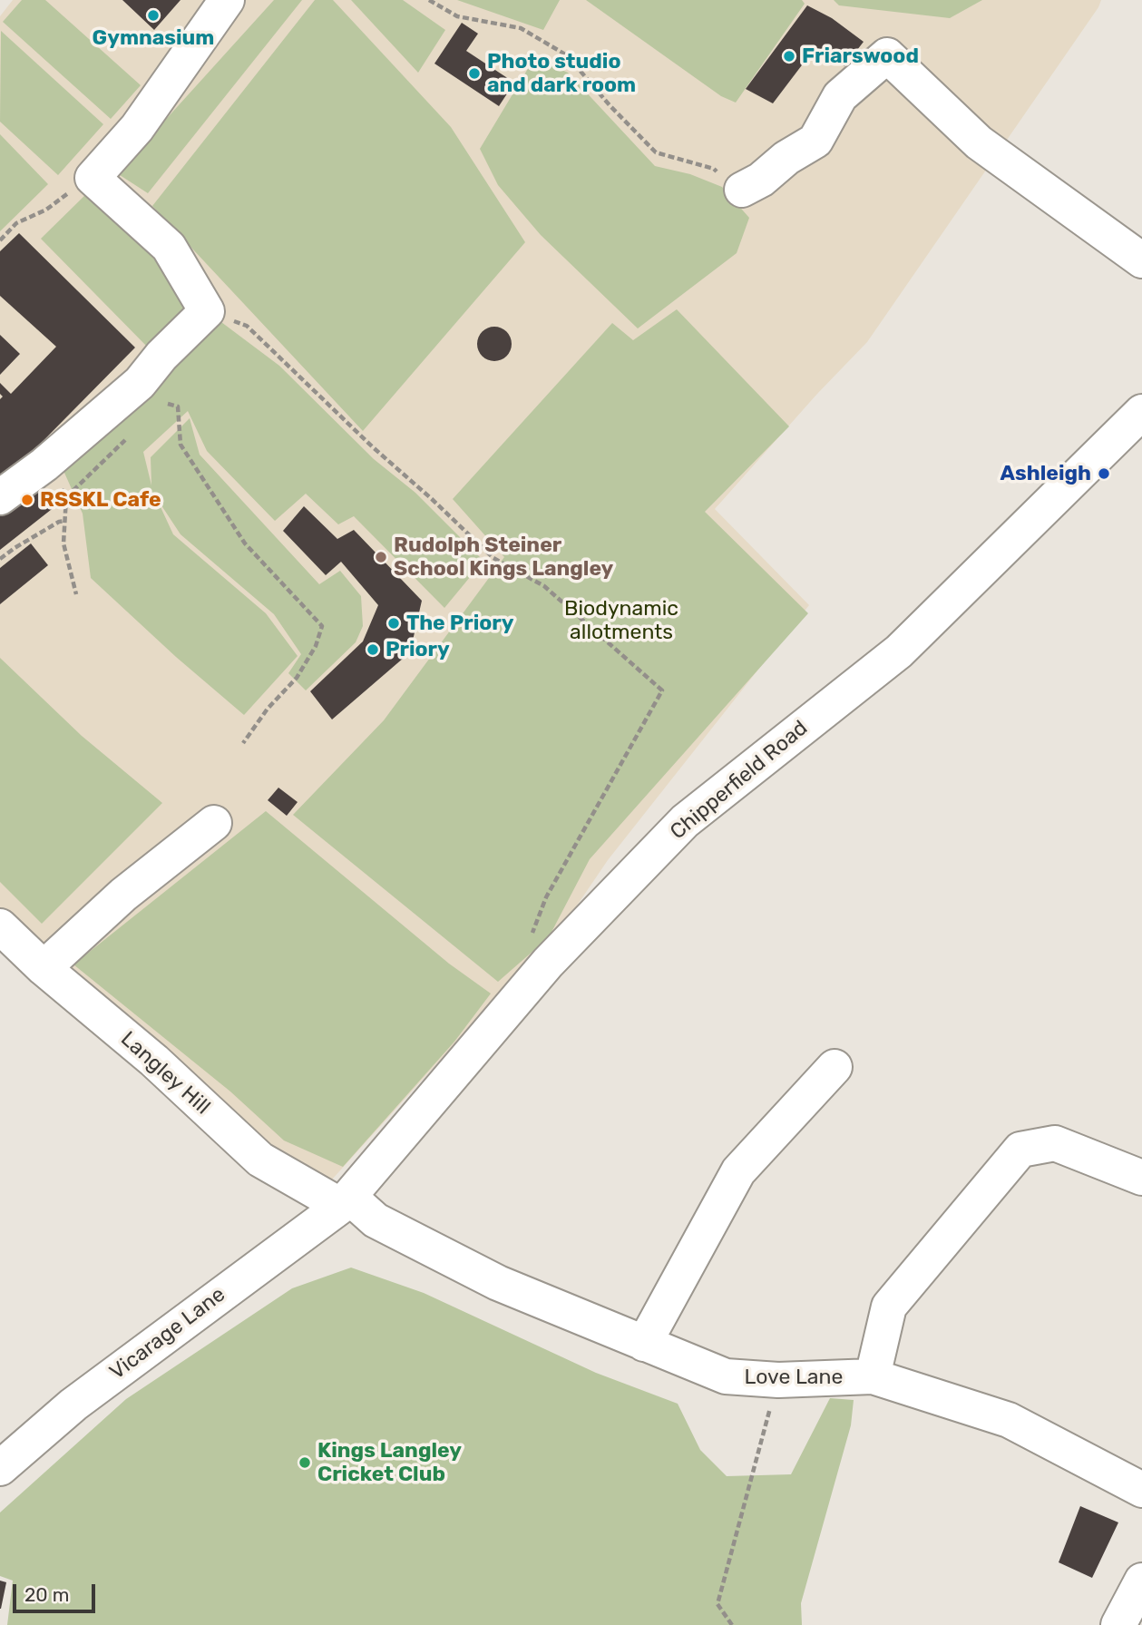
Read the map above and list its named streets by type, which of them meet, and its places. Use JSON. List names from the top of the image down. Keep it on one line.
{"streets":{"street":["Chipperfield Road","Langley Hill","Vicarage Lane","Love Lane"]},"crossings":[["Chipperfield Road","Langley Hill"],["Chipperfield Road","Vicarage Lane"],["Chipperfield Road","Love Lane"],["Langley Hill","Vicarage Lane"],["Langley Hill","Love Lane"],["Vicarage Lane","Love Lane"]],"parks":["Biodynamic allotments"],"places":["Gymnasium","Friarswood","Photo studio and dark room","Ashleigh","RSSKL Cafe","Rudolph Steiner School Kings Langley","The Priory","Priory","Kings Langley Cricket Club"],"scale_bar":"20 m"}
